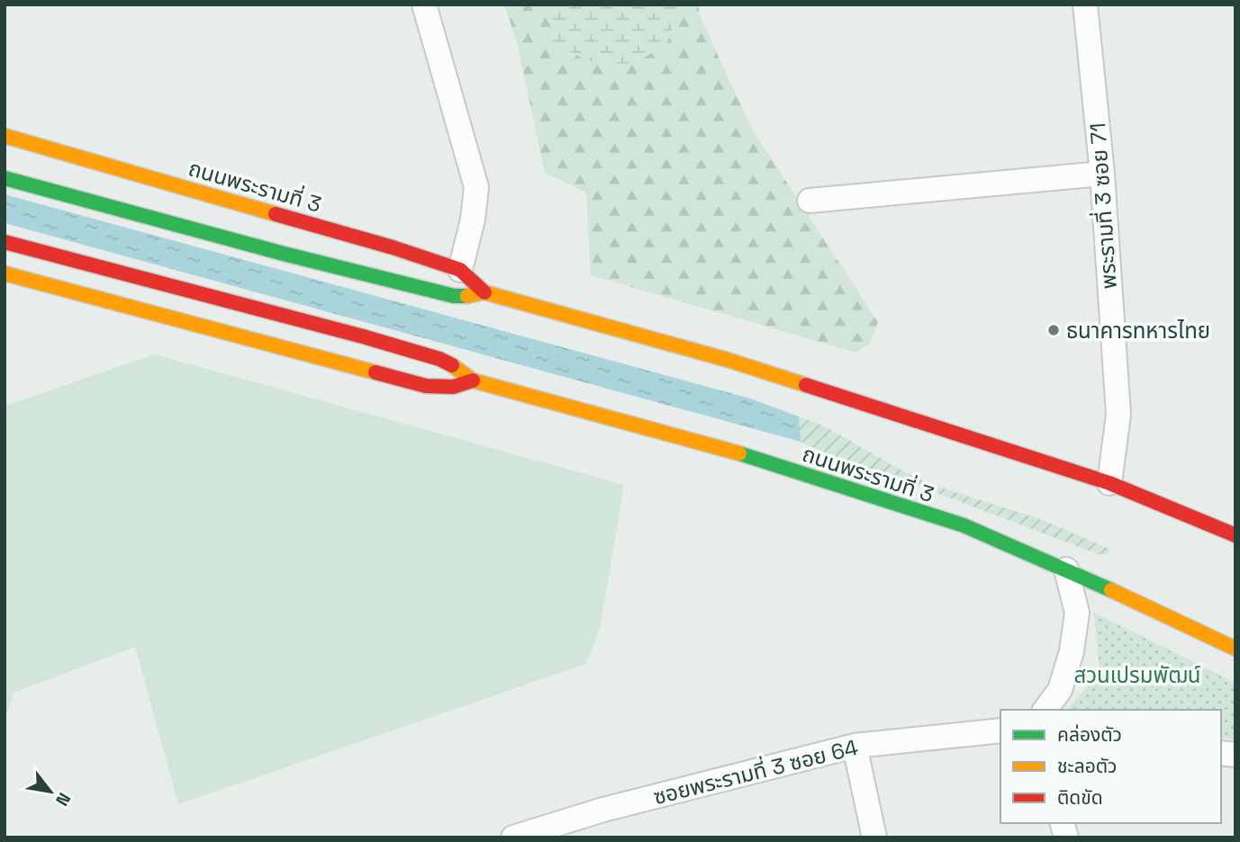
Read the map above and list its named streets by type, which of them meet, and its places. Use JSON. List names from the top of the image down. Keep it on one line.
{"streets":{"main road":["ถนนพระรามที่ 3"],"street":["พระรามที่ 3 ซอย 71","ซอยพระรามที่ 3 ซอย 64"]},"crossings":[["ถนนพระรามที่ 3","พระรามที่ 3 ซอย 71"]],"parks":["สวนเปรมพัฒน์"],"places":["ธนาคารทหารไทย"],"legend":["คล่องตัว","ชะลอตัว","ติดขัด"],"north":"bottom right"}
